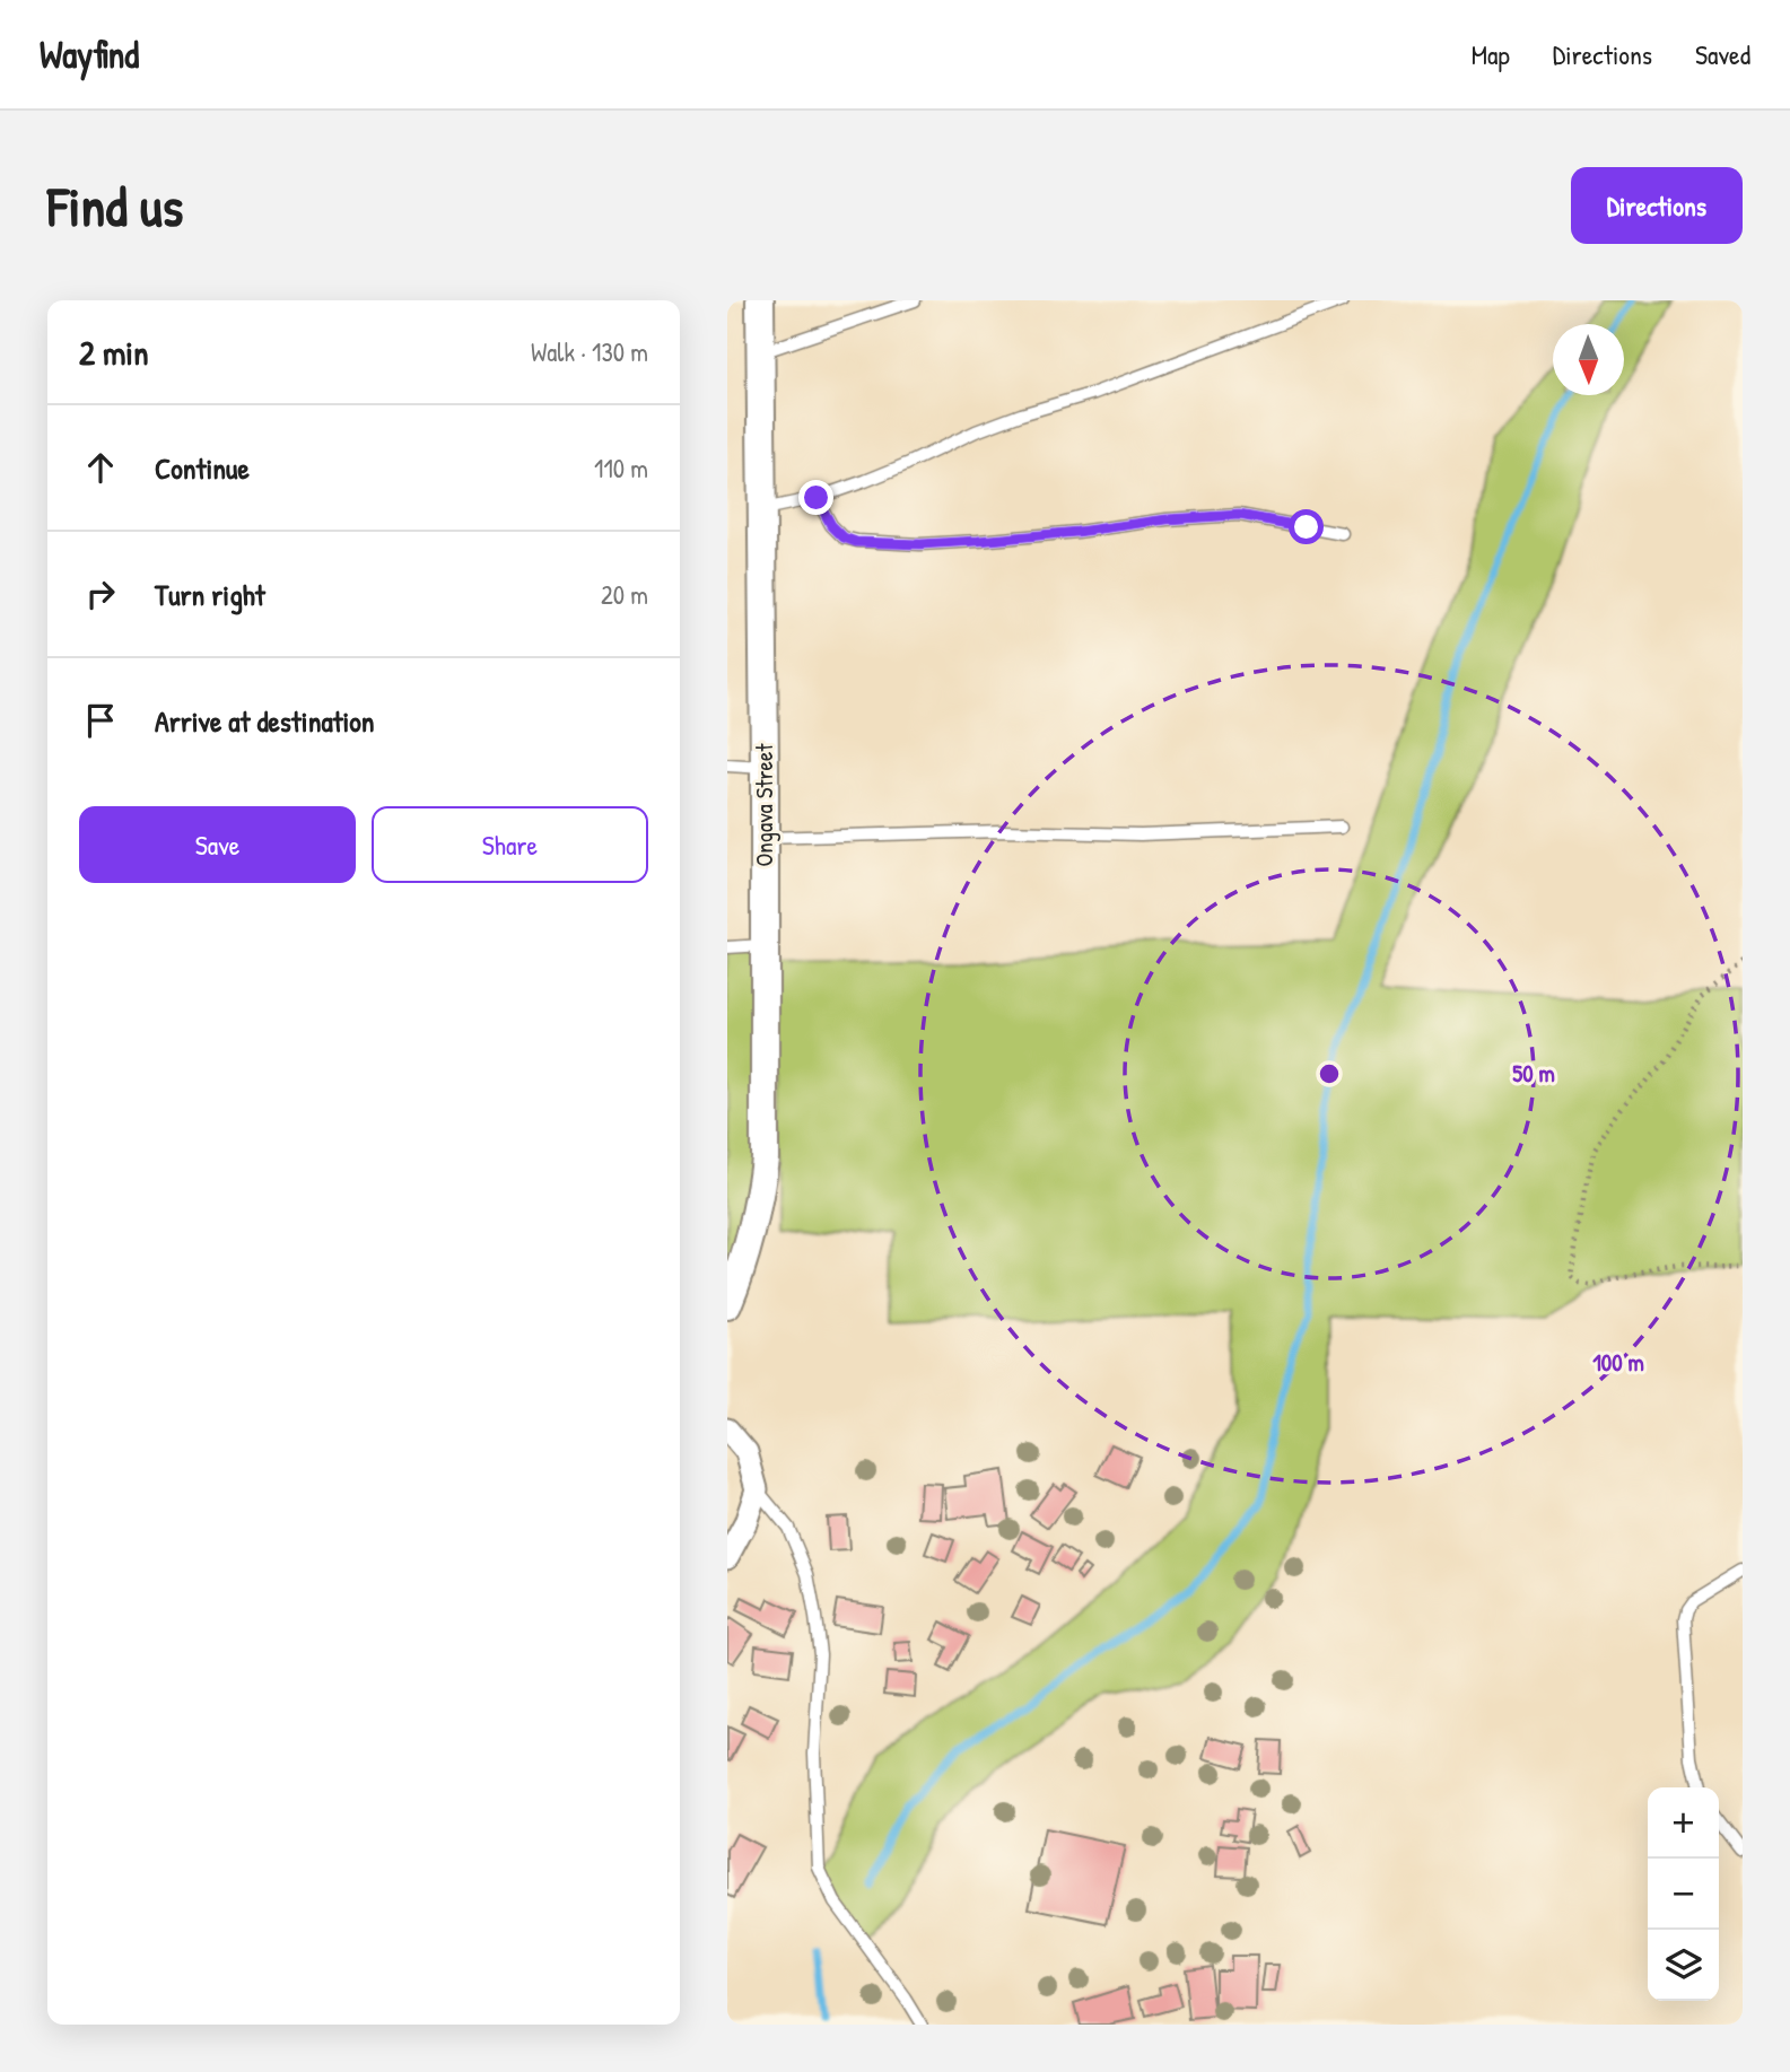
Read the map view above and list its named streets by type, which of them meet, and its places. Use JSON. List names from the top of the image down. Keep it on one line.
{"streets":{"street":["Ongava Street"]},"north":"bottom","page":{"header":"Wayfind","nav":["Map","Directions","Saved"],"buttons":["Directions",["Save","Share"]],"title":"Find us","heading":["2 min","Walk · 130 m"],"list":[["Continue","110 m"],["Turn right","20 m"],"Arrive at destination"],"map_buttons":["+","−"]},"rings":["50 m","100 m"]}
